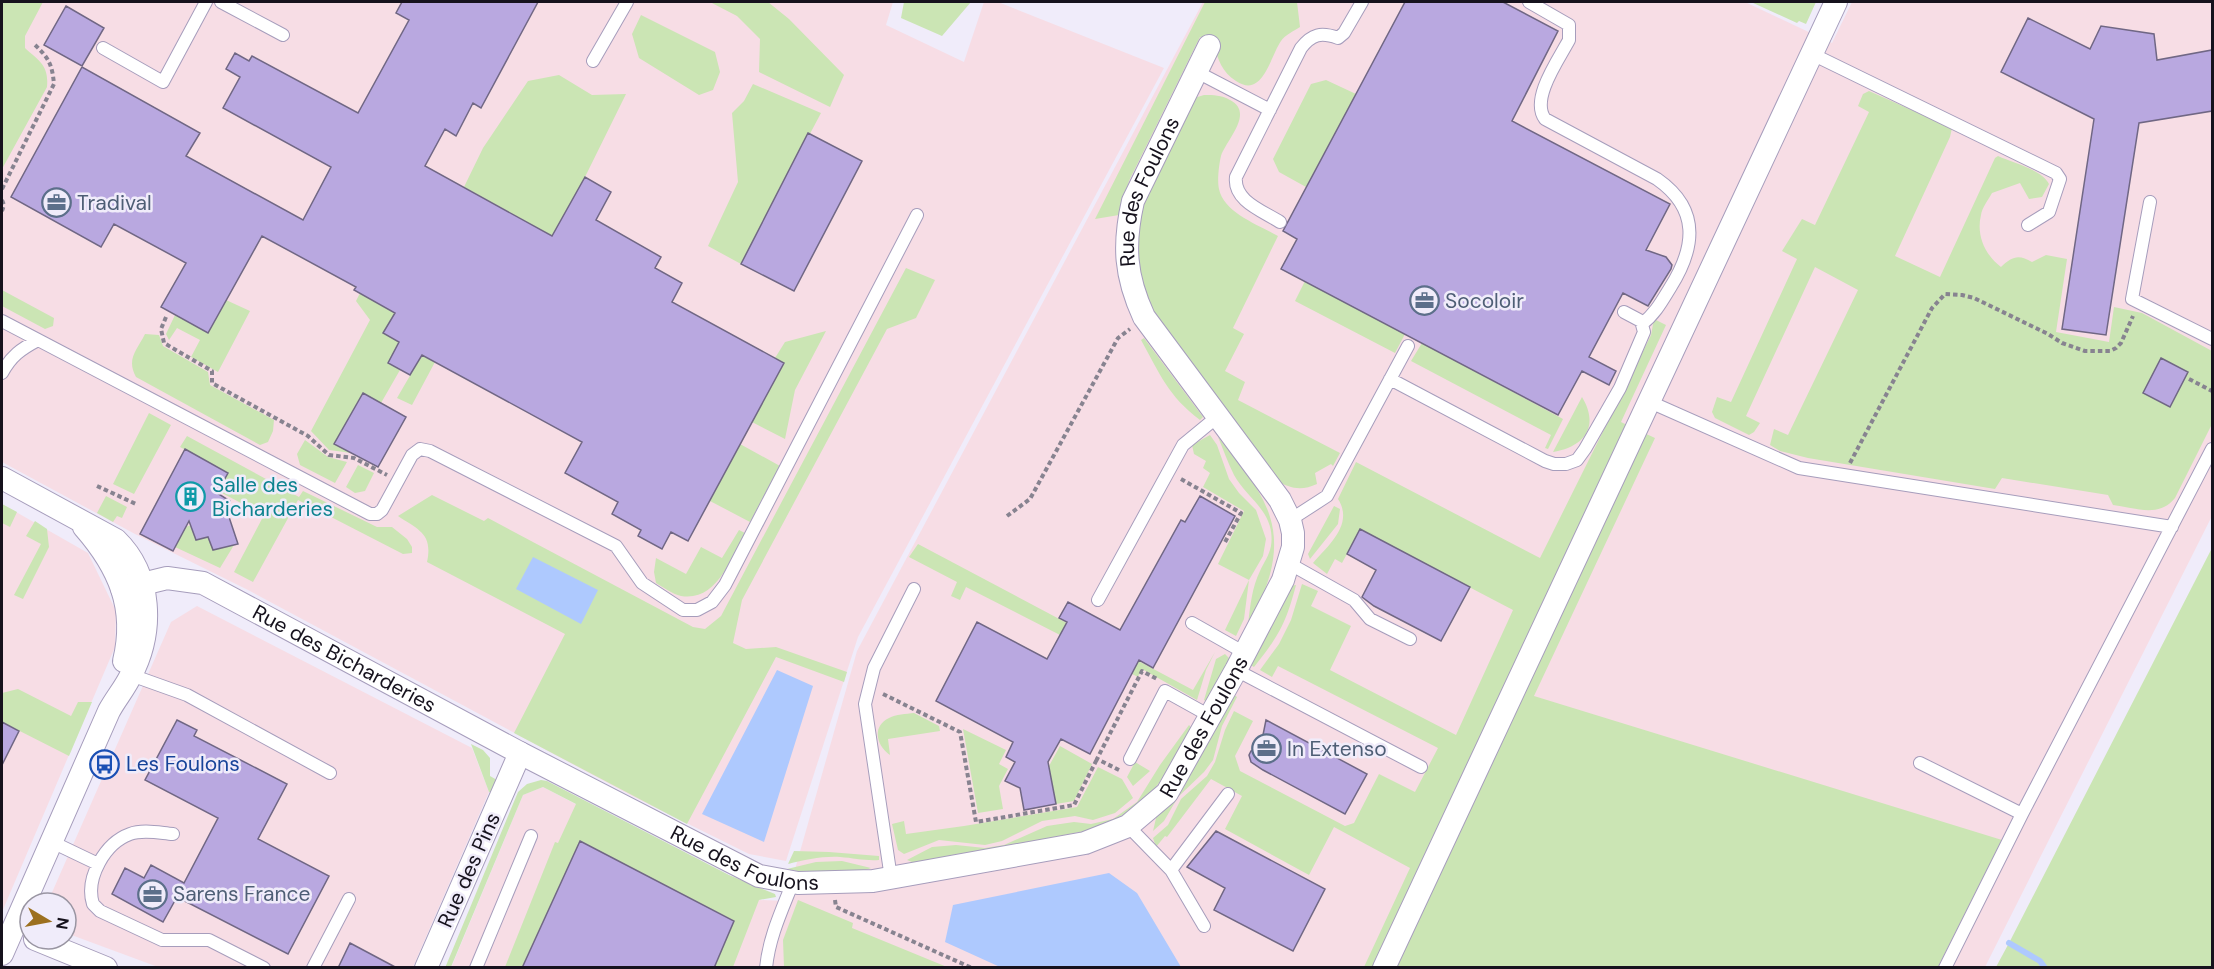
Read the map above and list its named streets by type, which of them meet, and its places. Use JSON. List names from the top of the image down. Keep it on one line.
{"streets":{"street":["Rue des Foulons","Rue des Bicharderies","Rue des Pins"]},"crossings":[["Rue des Foulons","Rue des Bicharderies"],["Rue des Foulons","Rue des Pins"],["Rue des Bicharderies","Rue des Pins"]],"places":{"office":["Tradival","Socoloir","In Extenso","Sarens France"],"building":["Salle des Bicharderies"],"bus stop":["Les Foulons"]},"north":"right"}
